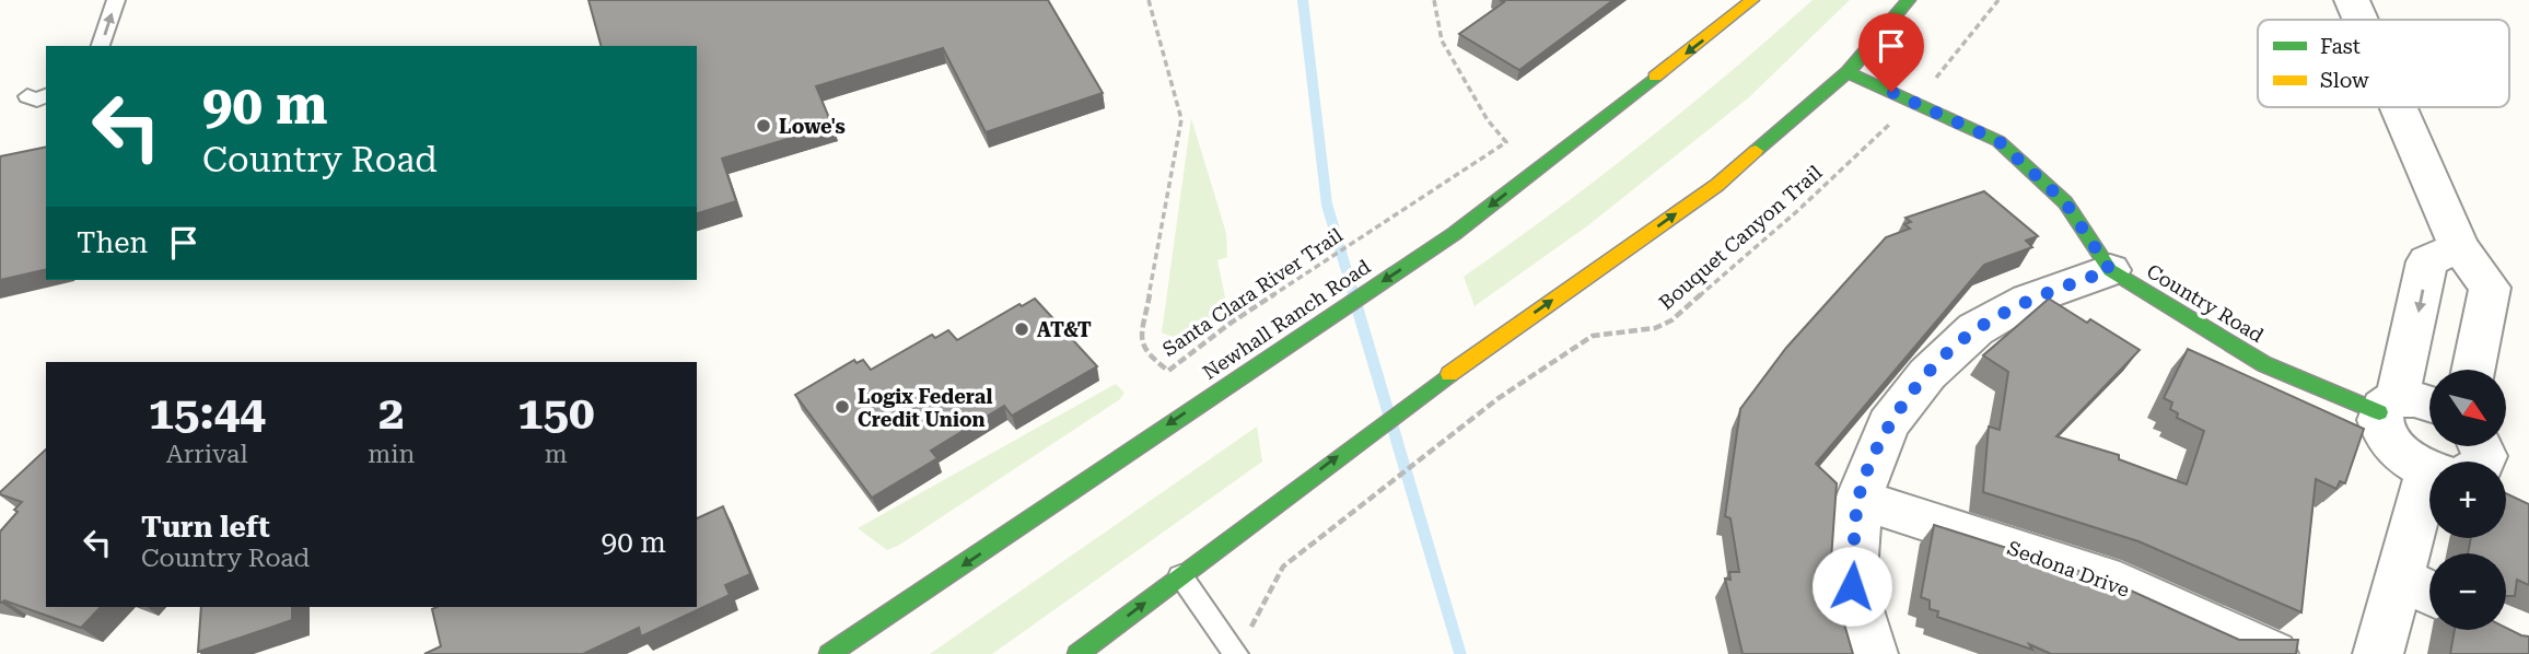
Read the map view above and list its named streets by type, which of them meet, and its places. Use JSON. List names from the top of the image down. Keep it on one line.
{"streets":{"main road":["Country Road","Newhall Ranch Road"],"street":["Sedona Drive"],"path":["Bouquet Canyon Trail","Santa Clara River Trail"]},"crossings":[["Bouquet Canyon Trail","Country Road"]],"places":["Lowe's","AT&T","Logix Federal Credit Union"],"legend":["Fast","Slow"],"north":"bottom right","page":{"turn":["90 m","Country Road"],"then":"Then","eta":["15:44","Arrival","2","min","150","m"],"map_buttons":["+","−"],"list":[{"name":"Turn left","note":"Country Road","value":"90 m"}]}}
